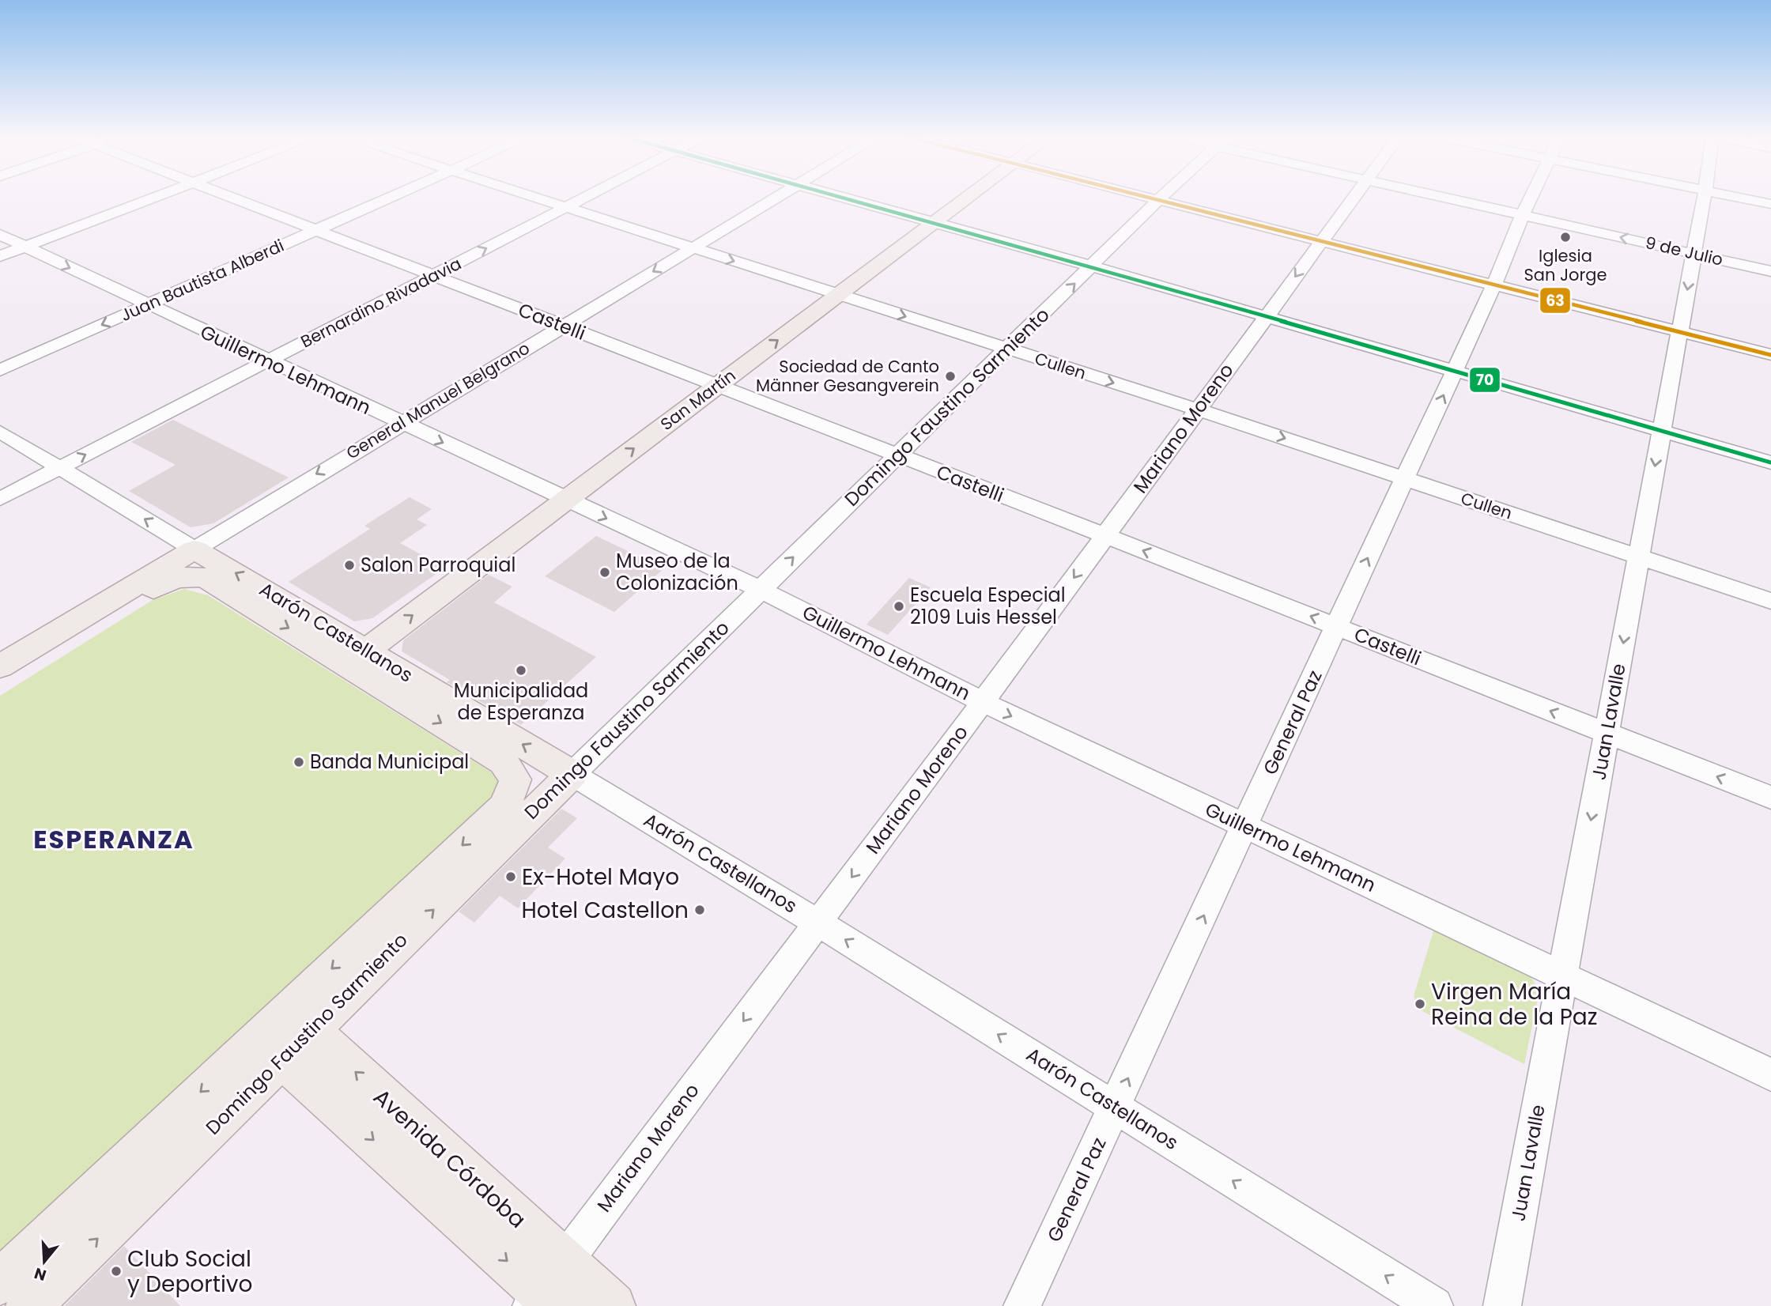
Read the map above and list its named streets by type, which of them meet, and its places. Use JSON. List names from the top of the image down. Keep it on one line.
{"streets":{"main road":["San Martín","General Manuel Belgrano","Domingo Faustino Sarmiento","Aarón Castellanos","Avenida Córdoba"],"street":["9 de Julio","Juan Bautista Alberdi","Bernardino Rivadavia","Castelli","Cullen","Guillermo Lehmann","Mariano Moreno","Juan Lavalle","General Paz"]},"crossings":[["9 de Julio","Juan Lavalle"],["9 de Julio","General Paz"],["Juan Bautista Alberdi","Castelli"],["Juan Bautista Alberdi","Guillermo Lehmann"],["Bernardino Rivadavia","Castelli"],["Bernardino Rivadavia","Cullen"],["Bernardino Rivadavia","Guillermo Lehmann"],["Bernardino Rivadavia","Aarón Castellanos"],["Castelli","San Martín"],["Castelli","General Manuel Belgrano"],["Castelli","Domingo Faustino Sarmiento"],["Castelli","Mariano Moreno"],["Castelli","Juan Lavalle"],["Castelli","General Paz"],["Cullen","San Martín"],["Cullen","General Manuel Belgrano"],["Cullen","Domingo Faustino Sarmiento"],["Cullen","Mariano Moreno"],["Cullen","Juan Lavalle"],["Cullen","General Paz"],["Guillermo Lehmann","San Martín"],["Guillermo Lehmann","General Manuel Belgrano"],["Guillermo Lehmann","Domingo Faustino Sarmiento"],["Guillermo Lehmann","Mariano Moreno"],["Guillermo Lehmann","Juan Lavalle"],["Guillermo Lehmann","General Paz"],["San Martín","Aarón Castellanos"],["General Manuel Belgrano","Aarón Castellanos"],["Domingo Faustino Sarmiento","Aarón Castellanos"],["Domingo Faustino Sarmiento","Avenida Córdoba"],["Mariano Moreno","Aarón Castellanos"],["Mariano Moreno","Avenida Córdoba"],["Aarón Castellanos","General Paz"]],"one_way":["Castelli","Guillermo Lehmann","San Martín","General Manuel Belgrano","Mariano Moreno","Juan Lavalle","General Paz"],"districts":["ESPERANZA"],"places":["Iglesia San Jorge","Sociedad de Canto Männer Gesangverein","Salon Parroquial","Museo de la Colonización","Escuela Especial 2109 Luis Hessel","Municipalidad de Esperanza","Banda Municipal","Ex-Hotel Mayo","Hotel Castellon","Virgen María Reina de la Paz","Club Social y Deportivo"],"lines":["transit line 70","transit line 63"],"north":"bottom"}
